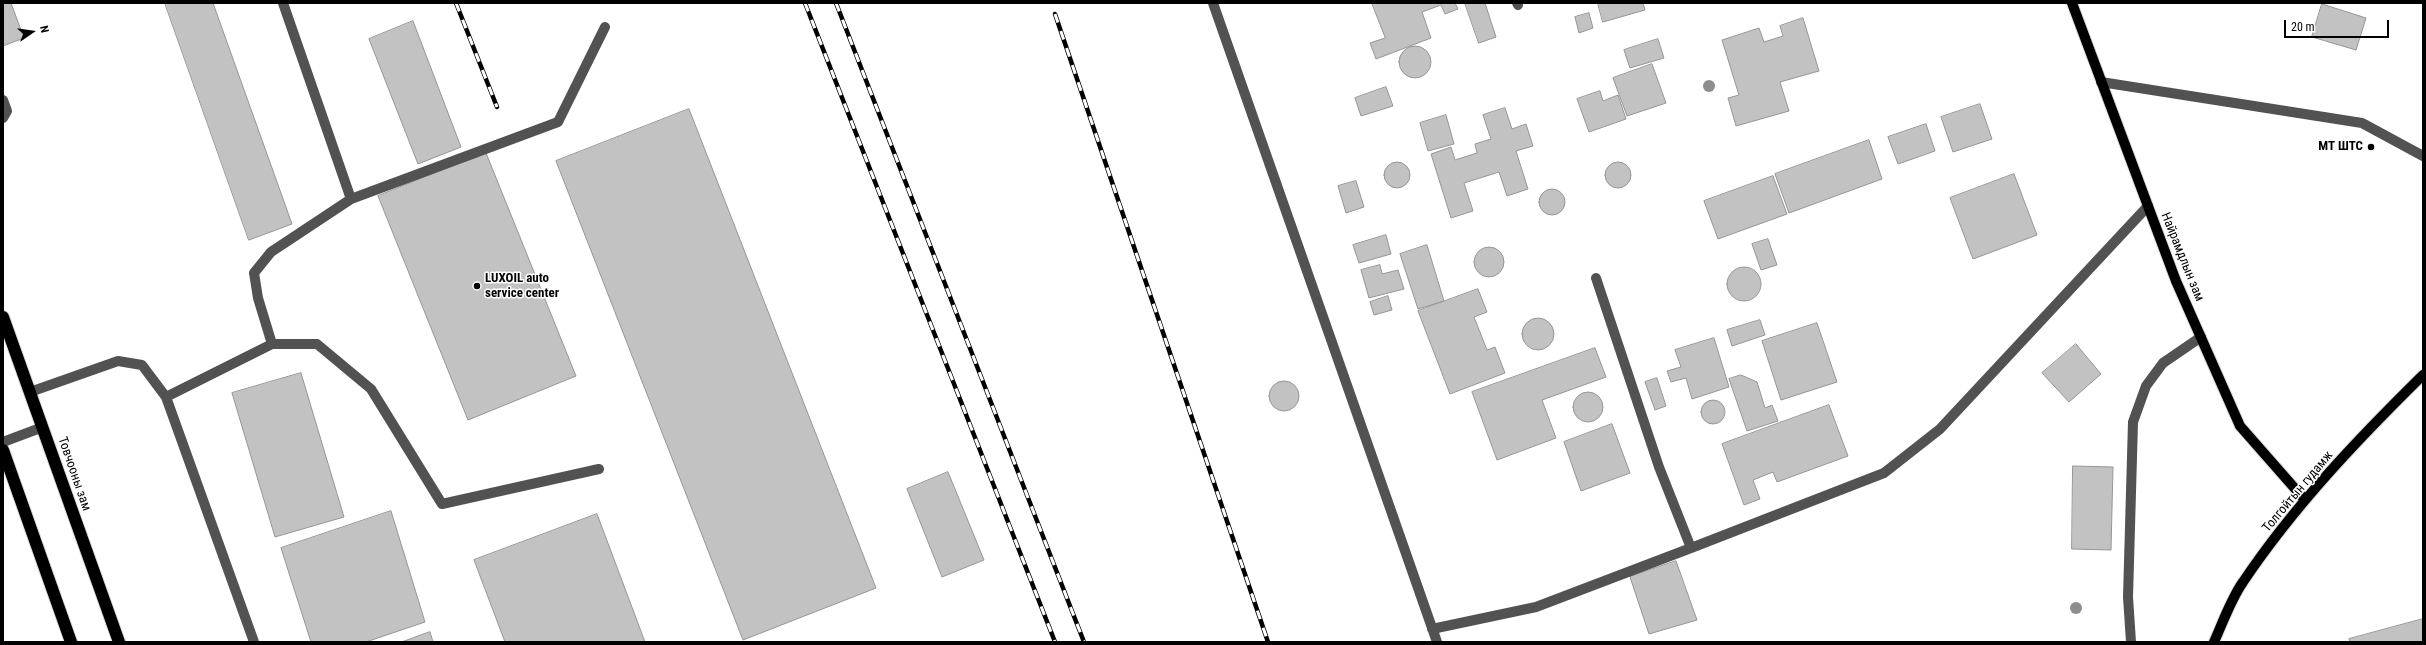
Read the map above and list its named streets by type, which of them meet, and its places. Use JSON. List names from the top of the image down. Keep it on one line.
{"streets":{"highway":["Товчооны зам"],"main road":["Найрамдлын зам","Толгойтын гудамж"]},"crossings":[["Найрамдлын зам","Толгойтын гудамж"]],"places":["МТ ШТС","LUXOIL auto service center"],"scale_bar":"20 m","north":"right"}
